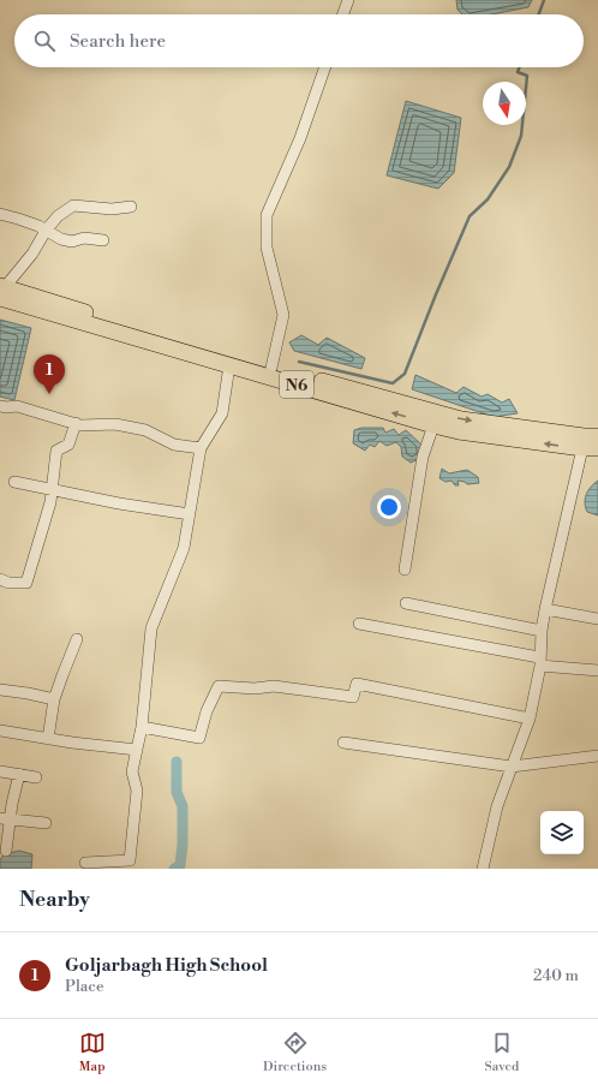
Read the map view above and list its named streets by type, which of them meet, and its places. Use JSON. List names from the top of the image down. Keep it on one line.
{"streets":{"highway":["N6"]},"north":"bottom","page":{"search":"Search here","pins":"1","heading":"Nearby","list":[{"mark":"1","name":"Goljarbagh High School","note":"Place","value":"240 m"}],"nav":["Map","Directions","Saved"]}}
